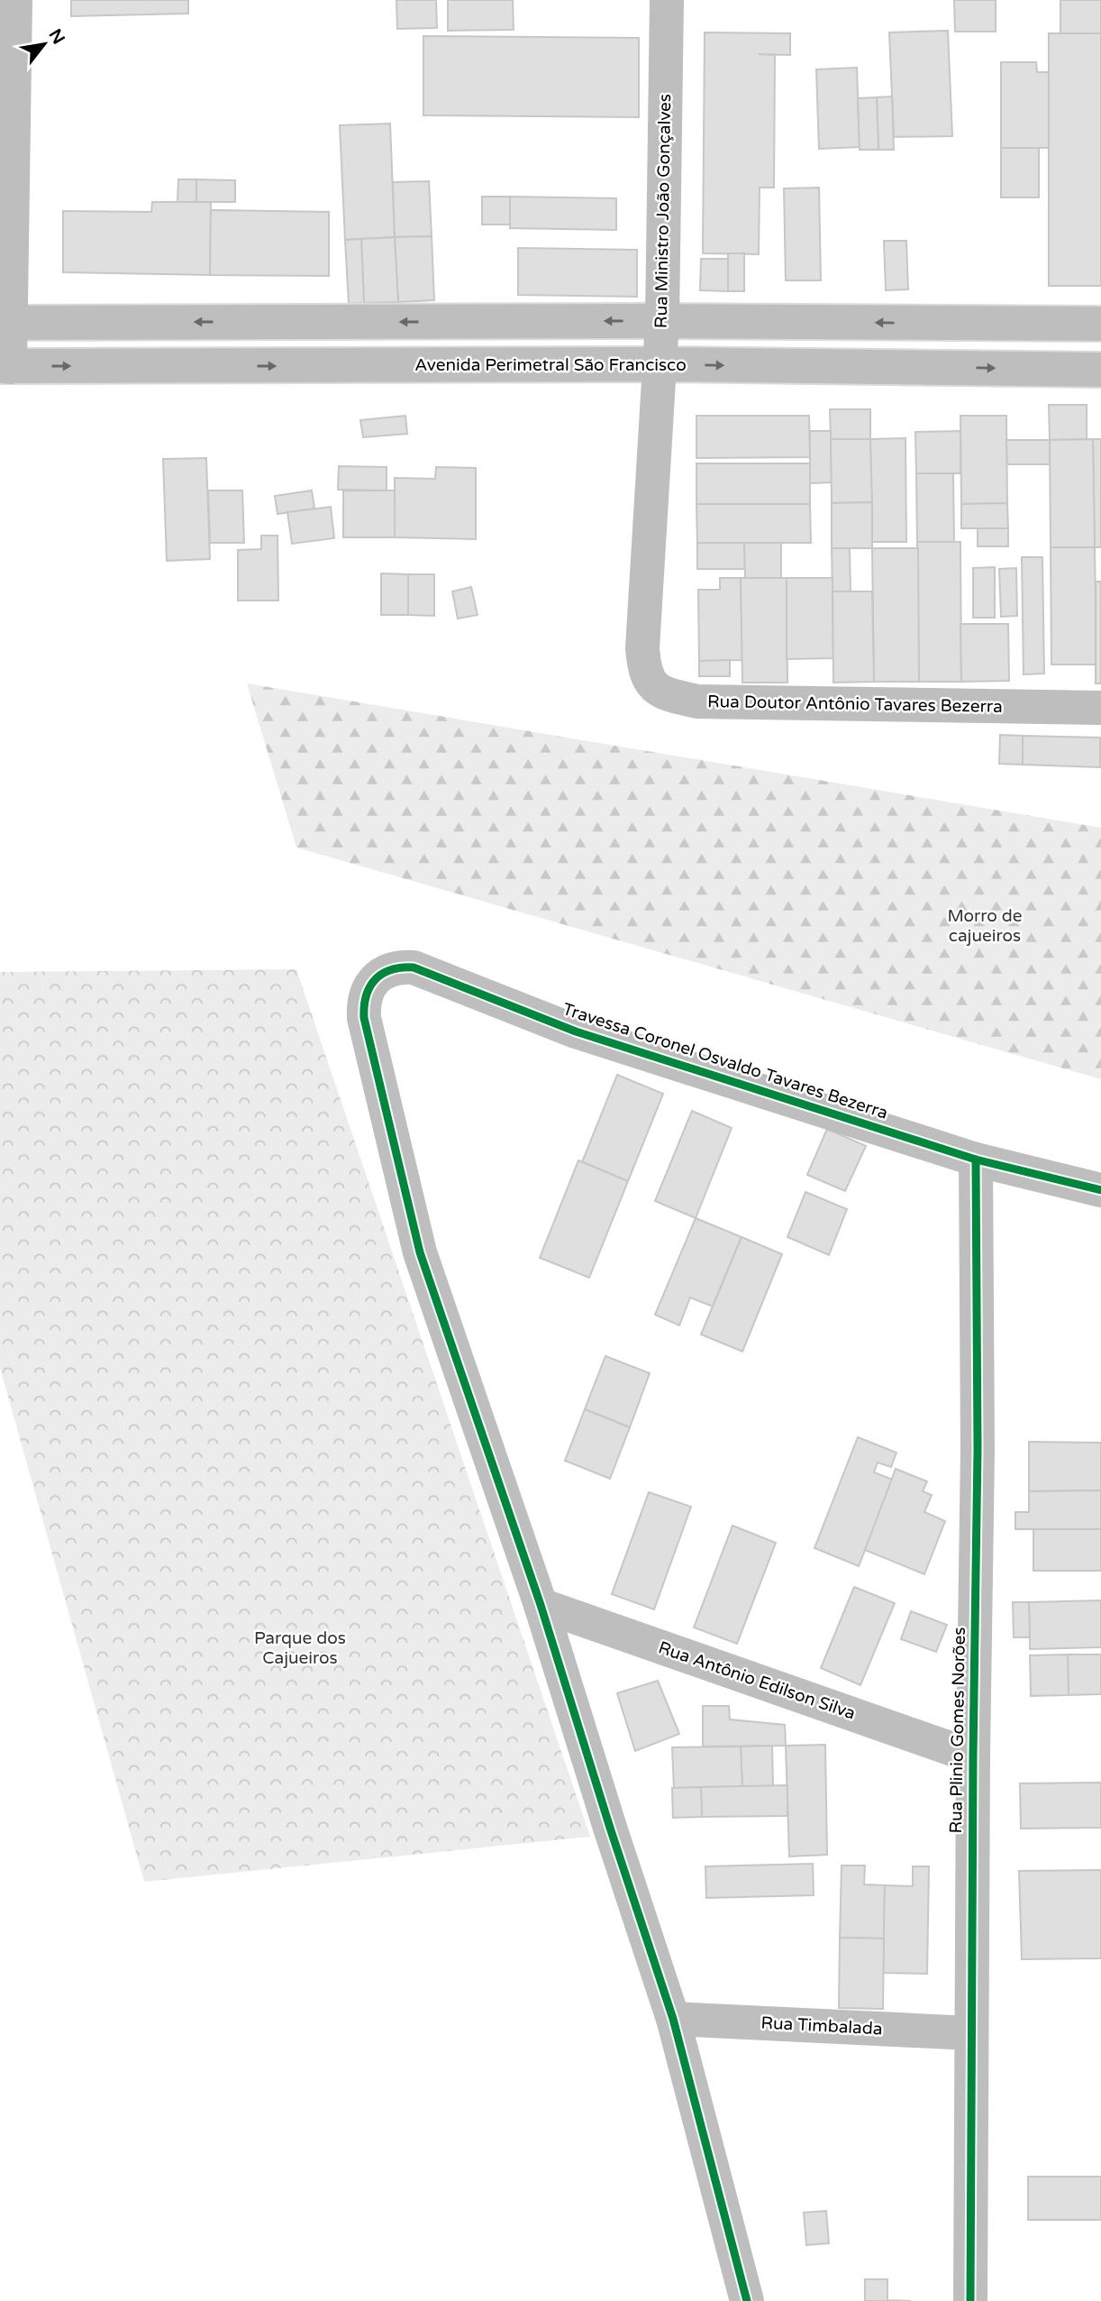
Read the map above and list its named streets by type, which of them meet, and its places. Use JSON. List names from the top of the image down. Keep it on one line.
{"streets":{"street":["Rua Ministro João Gonçalves","Avenida Perimetral São Francisco","Rua Doutor Antônio Tavares Bezerra","Travessa Coronel Osvaldo Tavares Bezerra","Rua Antônio Edilson Silva","Rua Plinio Gomes Norões","Rua Timbalada"]},"crossings":[["Rua Ministro João Gonçalves","Avenida Perimetral São Francisco"],["Rua Ministro João Gonçalves","Rua Doutor Antônio Tavares Bezerra"],["Travessa Coronel Osvaldo Tavares Bezerra","Rua Antônio Edilson Silva"],["Travessa Coronel Osvaldo Tavares Bezerra","Rua Plinio Gomes Norões"],["Rua Antônio Edilson Silva","Rua Plinio Gomes Norões"],["Rua Plinio Gomes Norões","Rua Timbalada"]],"parks":["Morro de cajueiros","Parque dos Cajueiros"],"north":"top right"}
